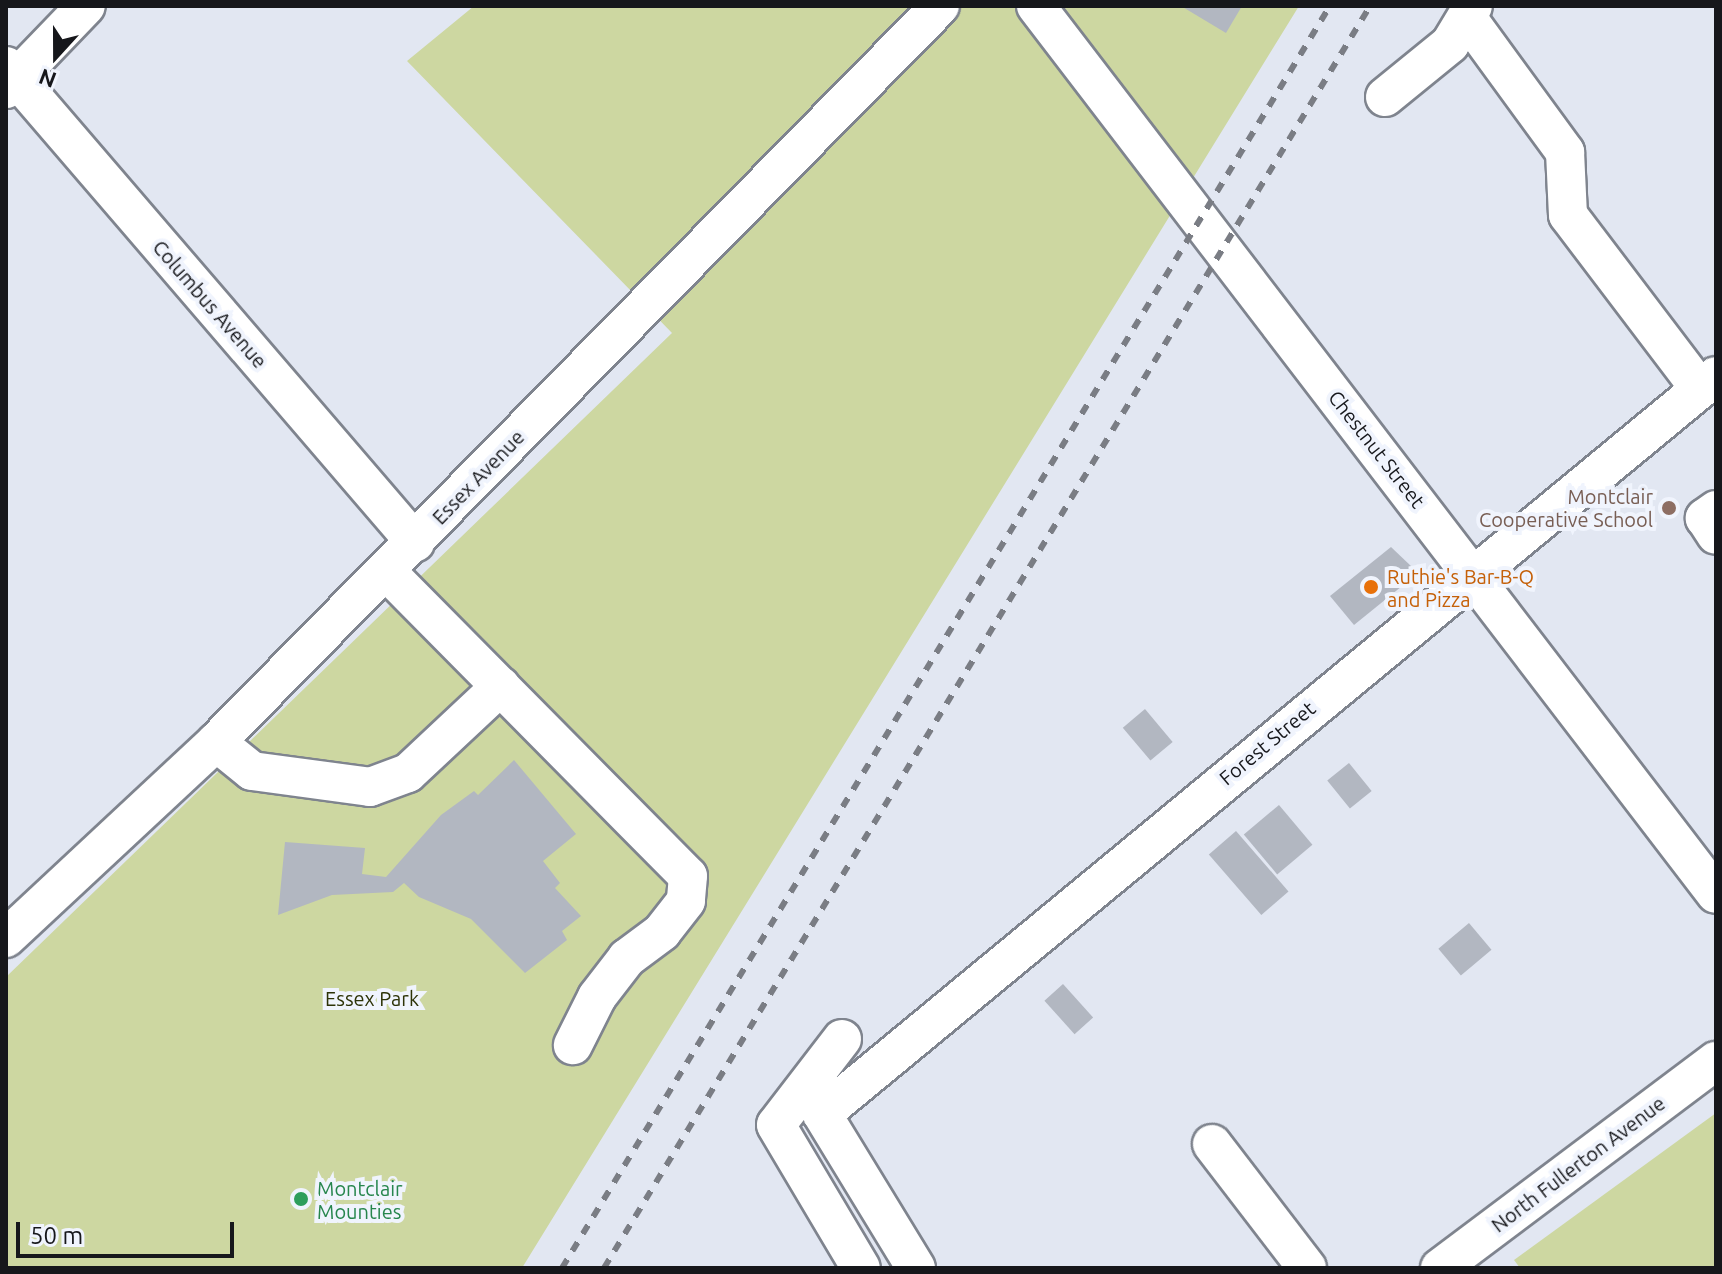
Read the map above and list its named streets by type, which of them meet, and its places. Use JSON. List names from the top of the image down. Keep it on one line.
{"streets":{"street":["Columbus Avenue","Chestnut Street","Essex Avenue","Forest Street","North Fullerton Avenue"]},"crossings":[["Columbus Avenue","Essex Avenue"],["Chestnut Street","Forest Street"]],"parks":["Essex Park"],"places":["Montclair Cooperative School","Ruthie's Bar-B-Q and Pizza","Montclair Mounties"],"scale_bar":"50 m","north":"bottom"}
